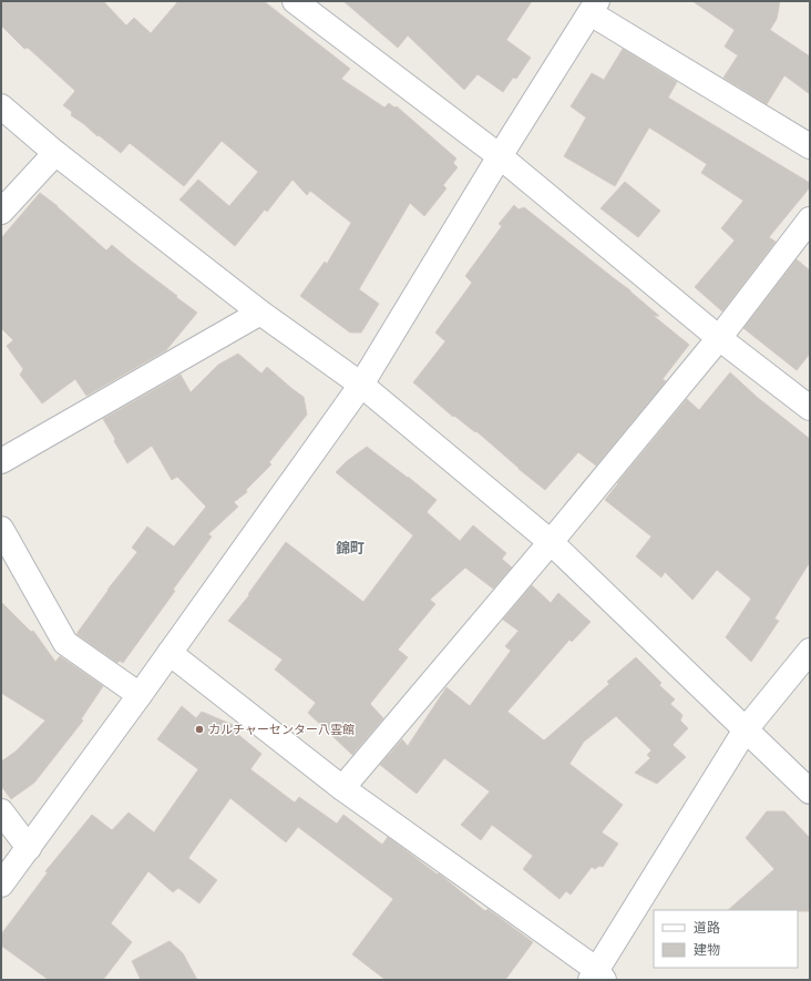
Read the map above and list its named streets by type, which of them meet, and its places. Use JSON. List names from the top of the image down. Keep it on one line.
{"districts":["錦町"],"places":["カルチャーセンター八雲館"],"legend":["道路","建物"]}
